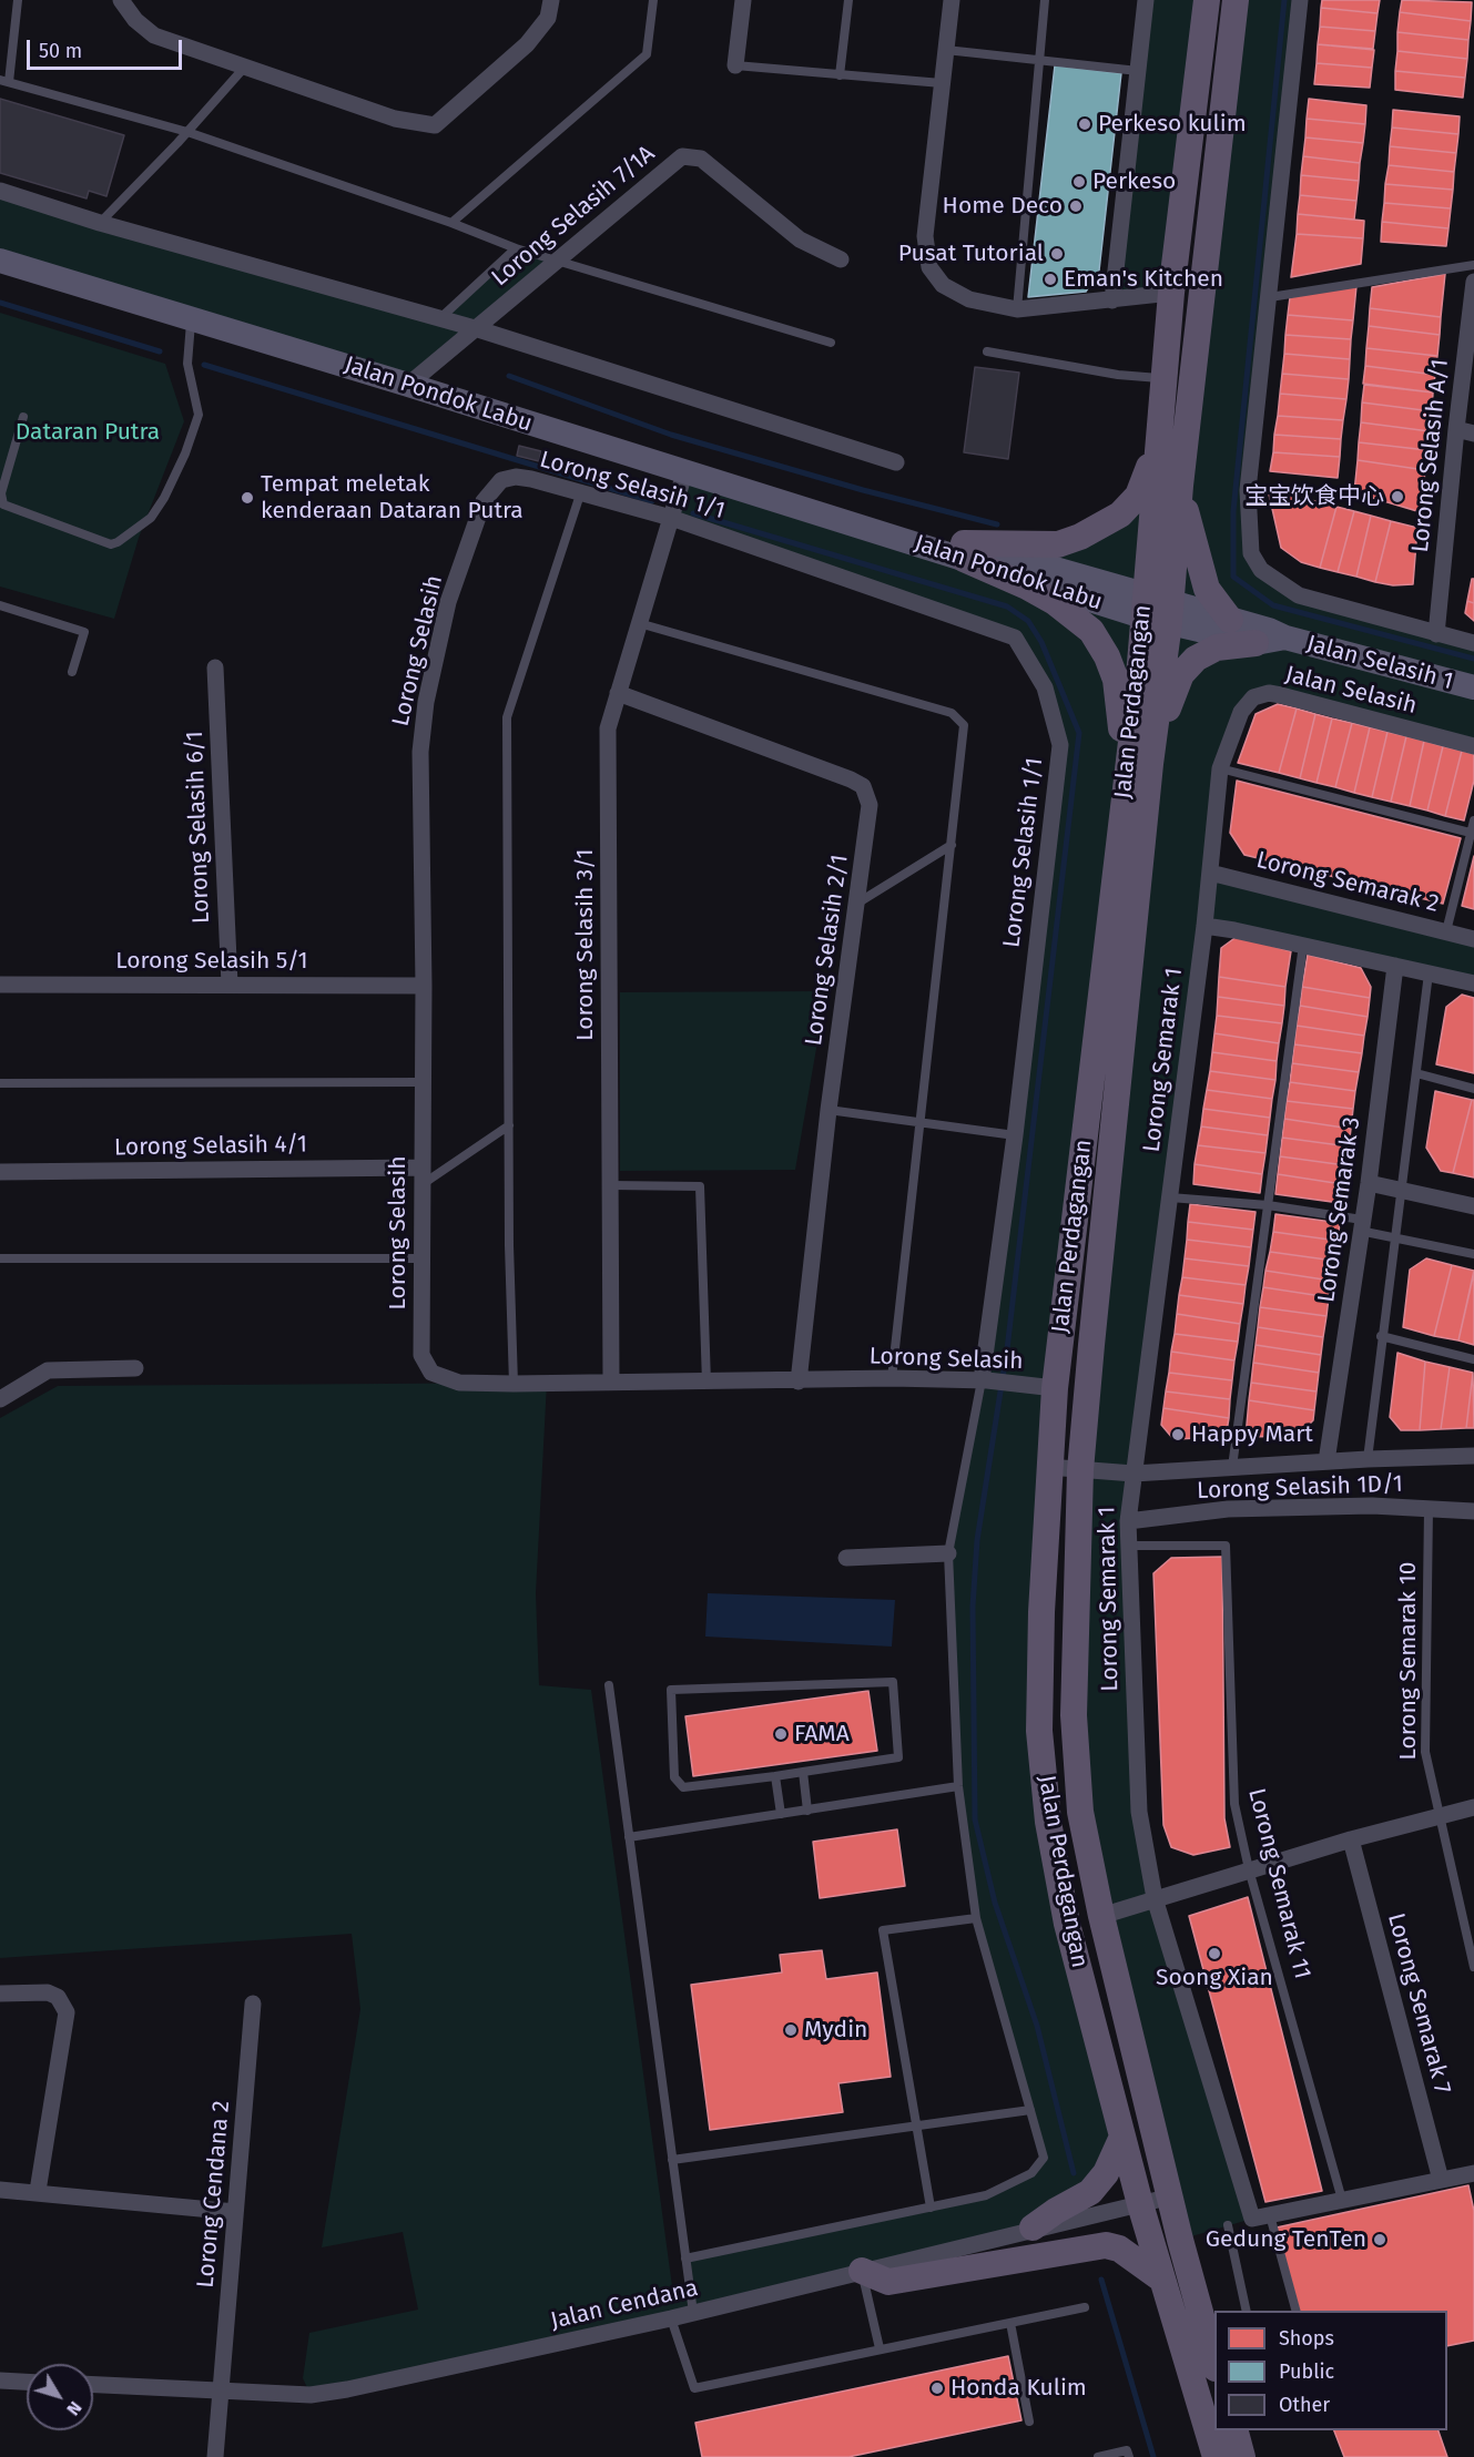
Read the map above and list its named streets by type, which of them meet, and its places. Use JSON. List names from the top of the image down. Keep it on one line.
{"streets":{"main road":["Jalan Pondok Labu","Jalan Selasih 1","Jalan Perdagangan"],"street":["Lorong Selasih 7/1A","Lorong Selasih A/1","Lorong Selasih 1/1","Lorong Selasih","Jalan Selasih","Lorong Selasih 6/1","Lorong Semarak 2","Lorong Selasih 3/1","Lorong Selasih 2/1","Lorong Selasih 5/1","Lorong Semarak 1","Lorong Selasih 4/1","Lorong Semarak 3","Lorong Selasih 1D/1","Lorong Semarak 7","Lorong Cendana 2","Jalan Cendana"],"lane":["Lorong Semarak 10","Lorong Semarak 11"]},"crossings":[["Lorong Selasih 7/1A","Jalan Pondok Labu"],["Jalan Pondok Labu","Jalan Selasih 1"],["Jalan Pondok Labu","Jalan Perdagangan"],["Jalan Pondok Labu","Lorong Selasih 3/1"],["Lorong Selasih 1/1","Lorong Selasih"],["Lorong Selasih 1/1","Lorong Selasih 3/1"],["Lorong Selasih","Jalan Perdagangan"],["Lorong Selasih","Lorong Selasih 3/1"],["Lorong Selasih","Lorong Selasih 2/1"],["Lorong Selasih","Lorong Selasih 5/1"],["Lorong Selasih","Lorong Selasih 4/1"],["Jalan Selasih 1","Jalan Perdagangan"],["Jalan Selasih","Lorong Semarak 1"],["Jalan Perdagangan","Jalan Cendana"],["Lorong Selasih 6/1","Lorong Selasih 5/1"],["Lorong Semarak 2","Lorong Semarak 1"],["Lorong Selasih 3/1","Lorong Selasih 2/1"],["Lorong Semarak 1","Lorong Selasih 1D/1"],["Lorong Semarak 1","Lorong Semarak 11"],["Lorong Selasih 1D/1","Lorong Semarak 10"],["Lorong Cendana 2","Jalan Cendana"]],"parks":["Dataran Putra"],"places":["Perkeso kulim","Perkeso","Home Deco","Pusat Tutorial","Eman's Kitchen","宝宝饮食中心","Tempat meletak kenderaan Dataran Putra","Happy Mart","FAMA","Soong Xian","Mydin","Gedung TenTen","Honda Kulim"],"legend":["Shops","Public","Other"],"scale_bar":"50 m","north":"bottom right"}
